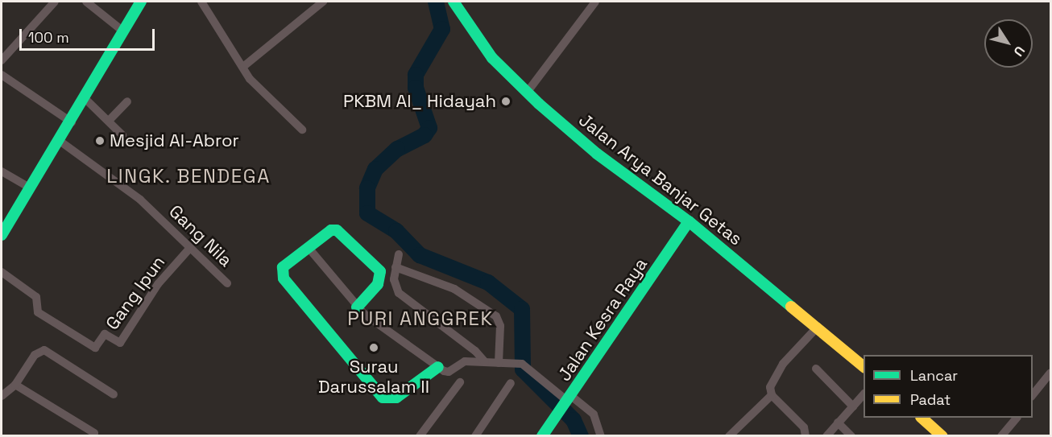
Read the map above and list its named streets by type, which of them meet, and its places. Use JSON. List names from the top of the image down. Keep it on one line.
{"streets":{"main road":["Jalan Arya Banjar Getas","Jalan Kesra Raya"],"street":["Gang Nila","Gang Ipun"]},"crossings":[["Jalan Arya Banjar Getas","Jalan Kesra Raya"],["Gang Nila","Gang Ipun"]],"districts":["LINGK. BENDEGA","PURI ANGGREK"],"places":["PKBM Al_ Hidayah","Mesjid Al-Abror","Surau Darussalam II"],"legend":["Lancar","Padat"],"scale_bar":"100 m","north":"bottom right"}
